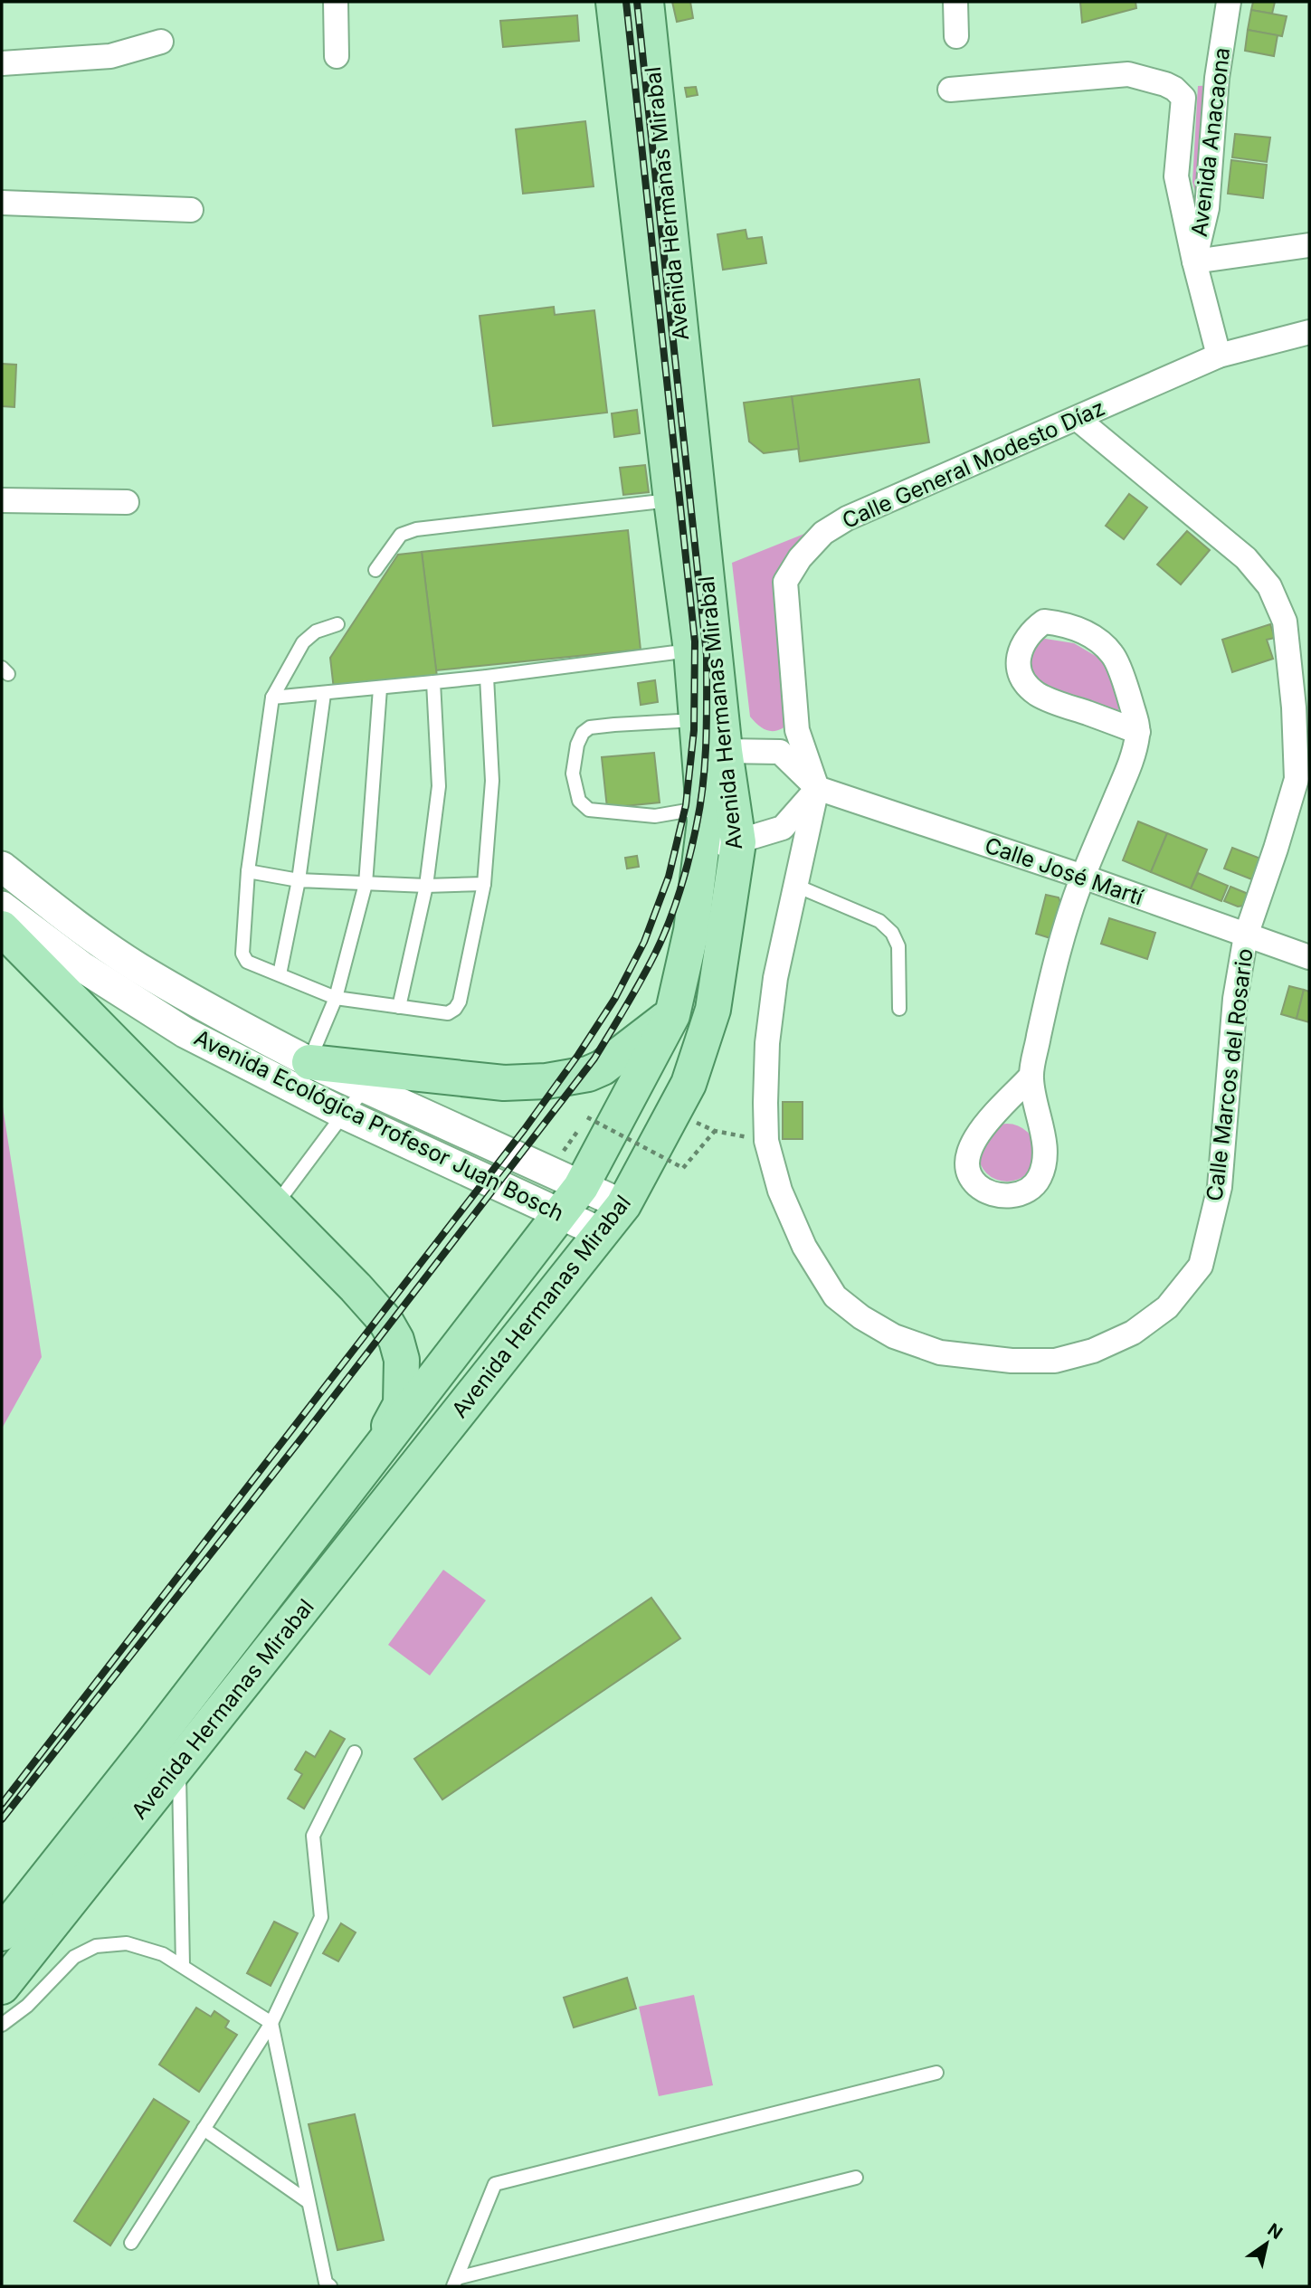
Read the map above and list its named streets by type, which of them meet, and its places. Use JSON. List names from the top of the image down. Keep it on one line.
{"streets":{"main road":["Avenida Hermanas Mirabal"],"street":["Avenida Anacaona","Calle General Modesto Díaz","Calle José Martí","Calle Marcos del Rosario","Avenida Ecológica Profesor Juan Bosch"]},"crossings":[["Avenida Anacaona","Calle General Modesto Díaz"],["Avenida Hermanas Mirabal","Avenida Ecológica Profesor Juan Bosch"],["Calle General Modesto Díaz","Calle José Martí"],["Calle General Modesto Díaz","Calle Marcos del Rosario"],["Calle José Martí","Calle Marcos del Rosario"]],"north":"top right"}
